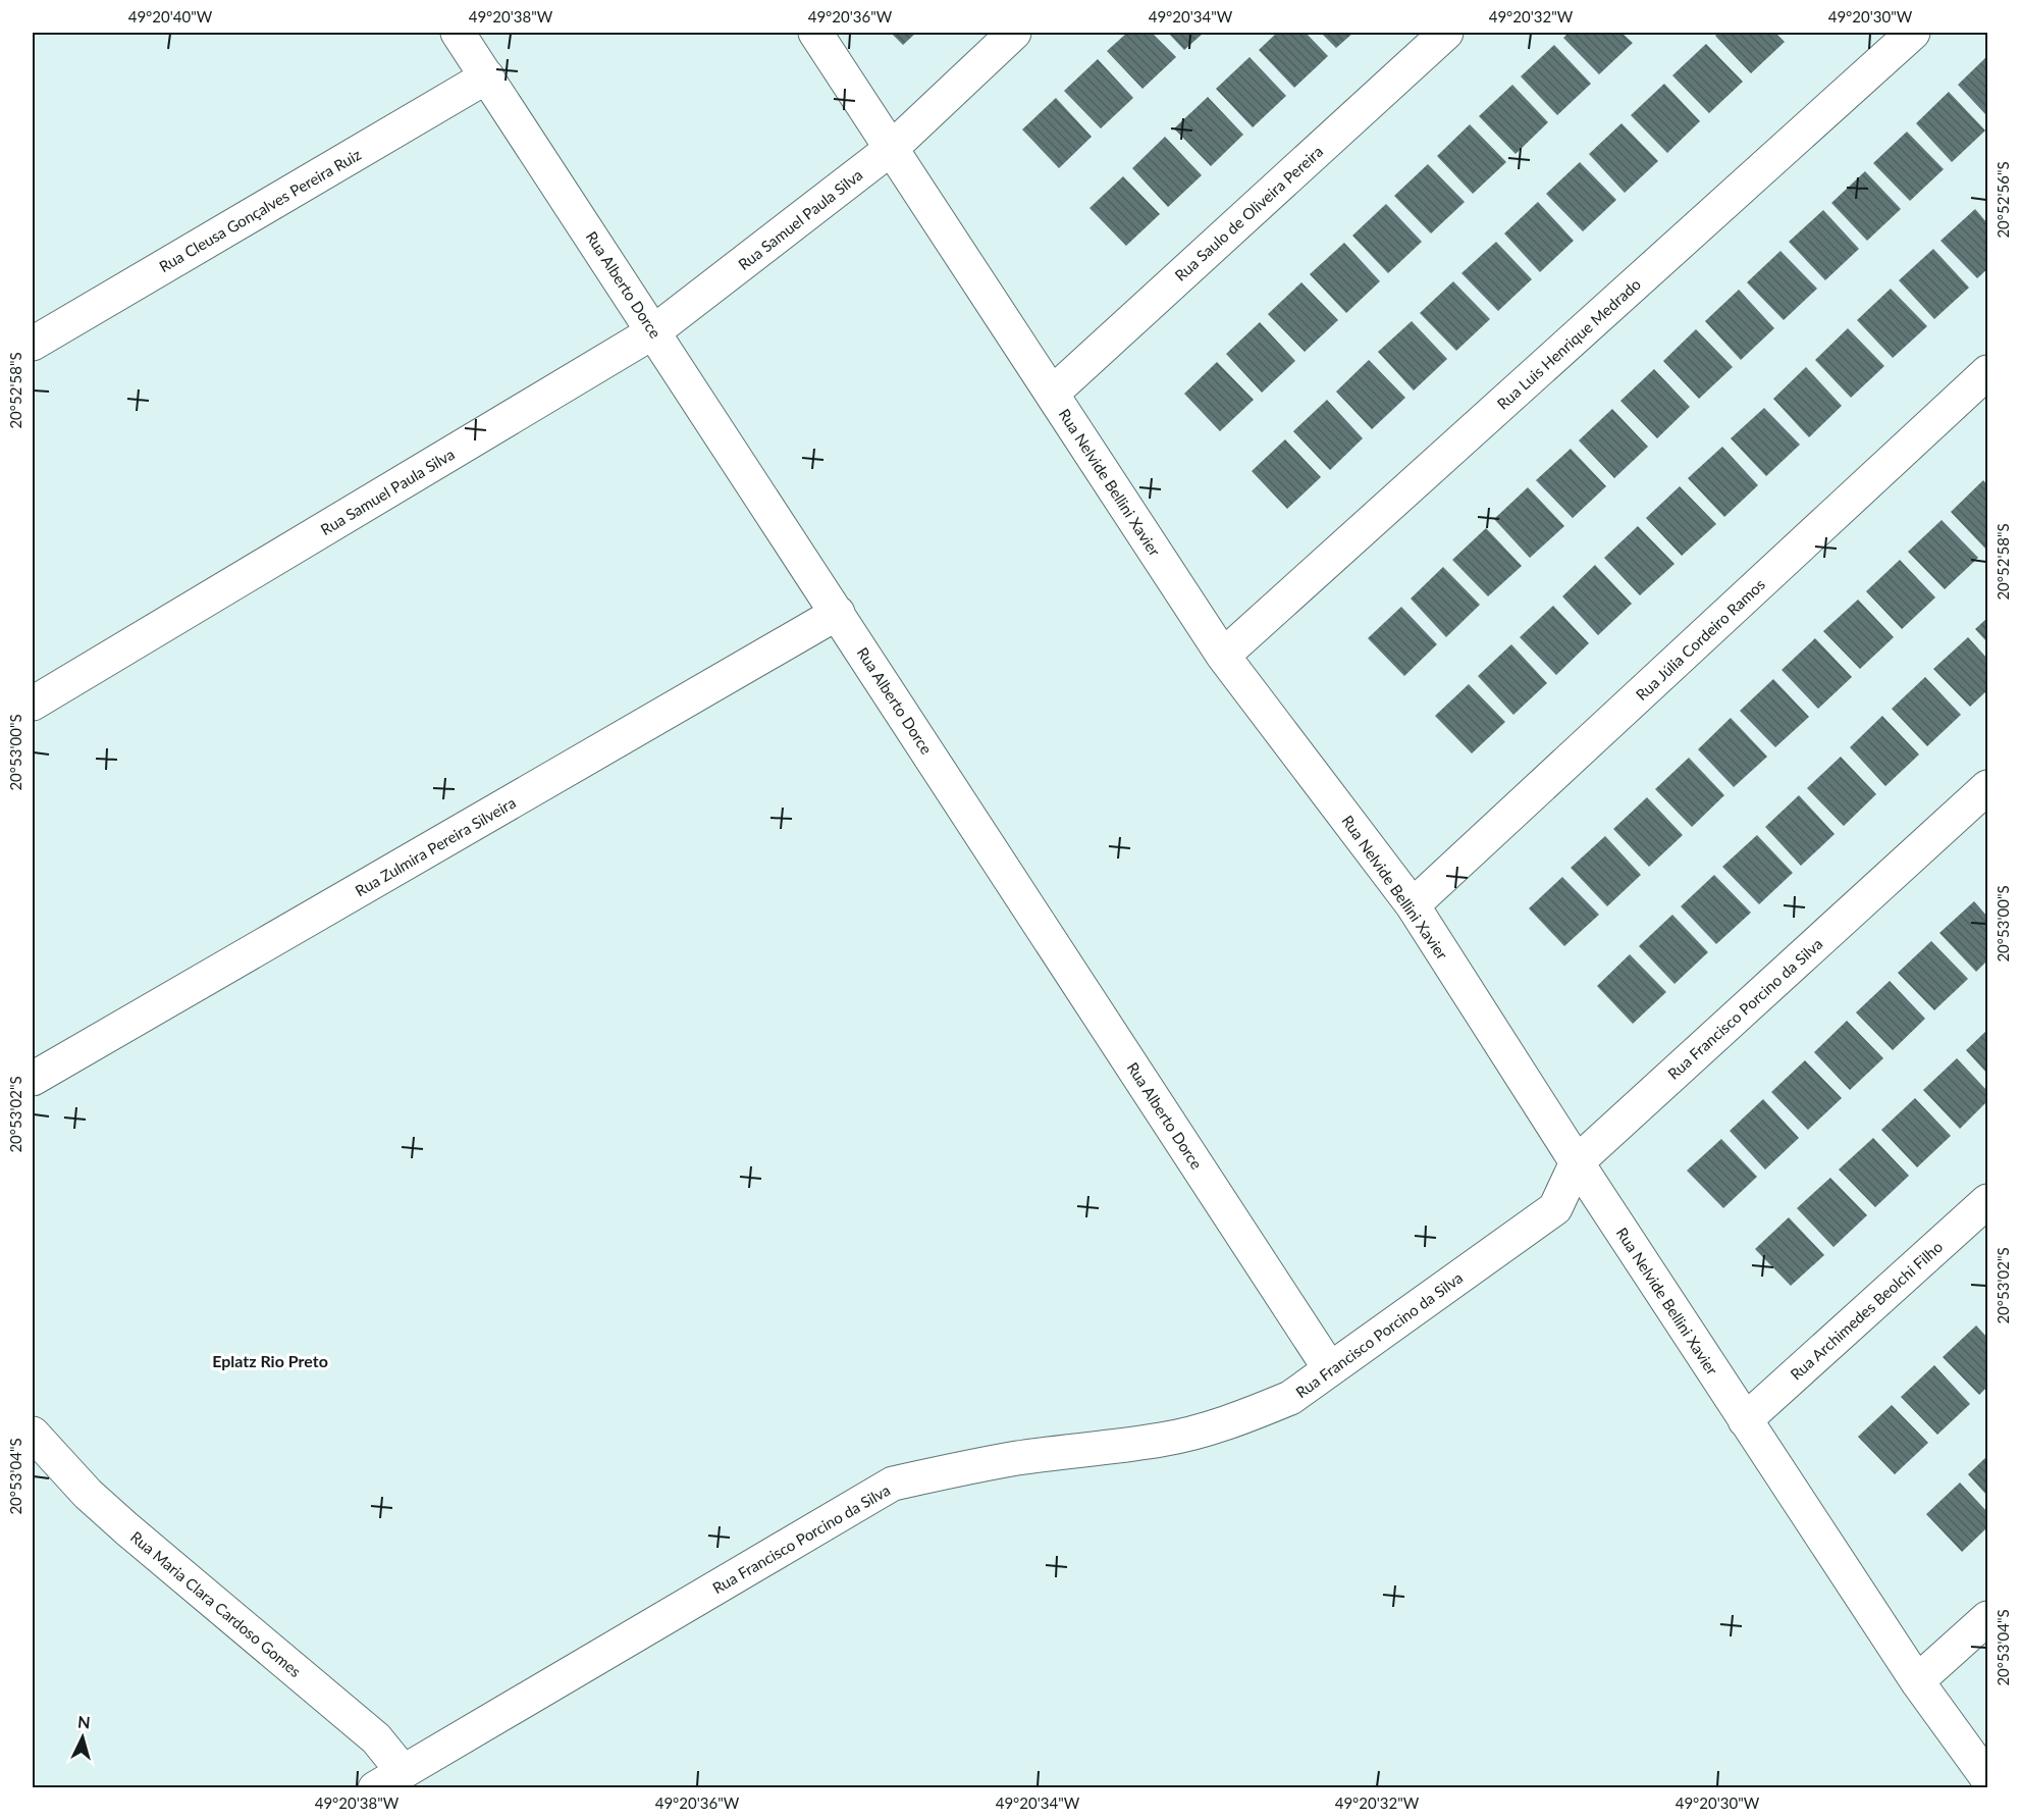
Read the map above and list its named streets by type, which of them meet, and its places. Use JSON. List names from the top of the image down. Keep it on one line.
{"streets":{"street":["Rua Cleusa Gonçalves Pereira Ruiz","Rua Saulo de Oliveira Pereira","Rua Samuel Paula Silva","Rua Alberto Dorce","Rua Luis Henrique Medrado","Rua Nelvide Bellini Xavier","Rua Júlia Cordeiro Ramos","Rua Zulmira Pereira Silveira","Rua Francisco Porcino da Silva","Rua Archimedes Beolchi Filho","Rua Maria Clara Cardoso Gomes"]},"crossings":[["Rua Cleusa Gonçalves Pereira Ruiz","Rua Alberto Dorce"],["Rua Saulo de Oliveira Pereira","Rua Nelvide Bellini Xavier"],["Rua Samuel Paula Silva","Rua Alberto Dorce"],["Rua Samuel Paula Silva","Rua Nelvide Bellini Xavier"],["Rua Alberto Dorce","Rua Zulmira Pereira Silveira"],["Rua Alberto Dorce","Rua Francisco Porcino da Silva"],["Rua Luis Henrique Medrado","Rua Nelvide Bellini Xavier"],["Rua Nelvide Bellini Xavier","Rua Júlia Cordeiro Ramos"],["Rua Nelvide Bellini Xavier","Rua Francisco Porcino da Silva"],["Rua Nelvide Bellini Xavier","Rua Archimedes Beolchi Filho"],["Rua Francisco Porcino da Silva","Rua Maria Clara Cardoso Gomes"]],"districts":["Eplatz Rio Preto"],"north":"top","coordinates":["49°20'40\"W","49°20'38\"W","49°20'36\"W","49°20'34\"W","49°20'32\"W","49°20'30\"W","20°52'56\"S","20°52'58\"S","20°53'00\"S","20°53'02\"S","20°53'04\"S"]}
